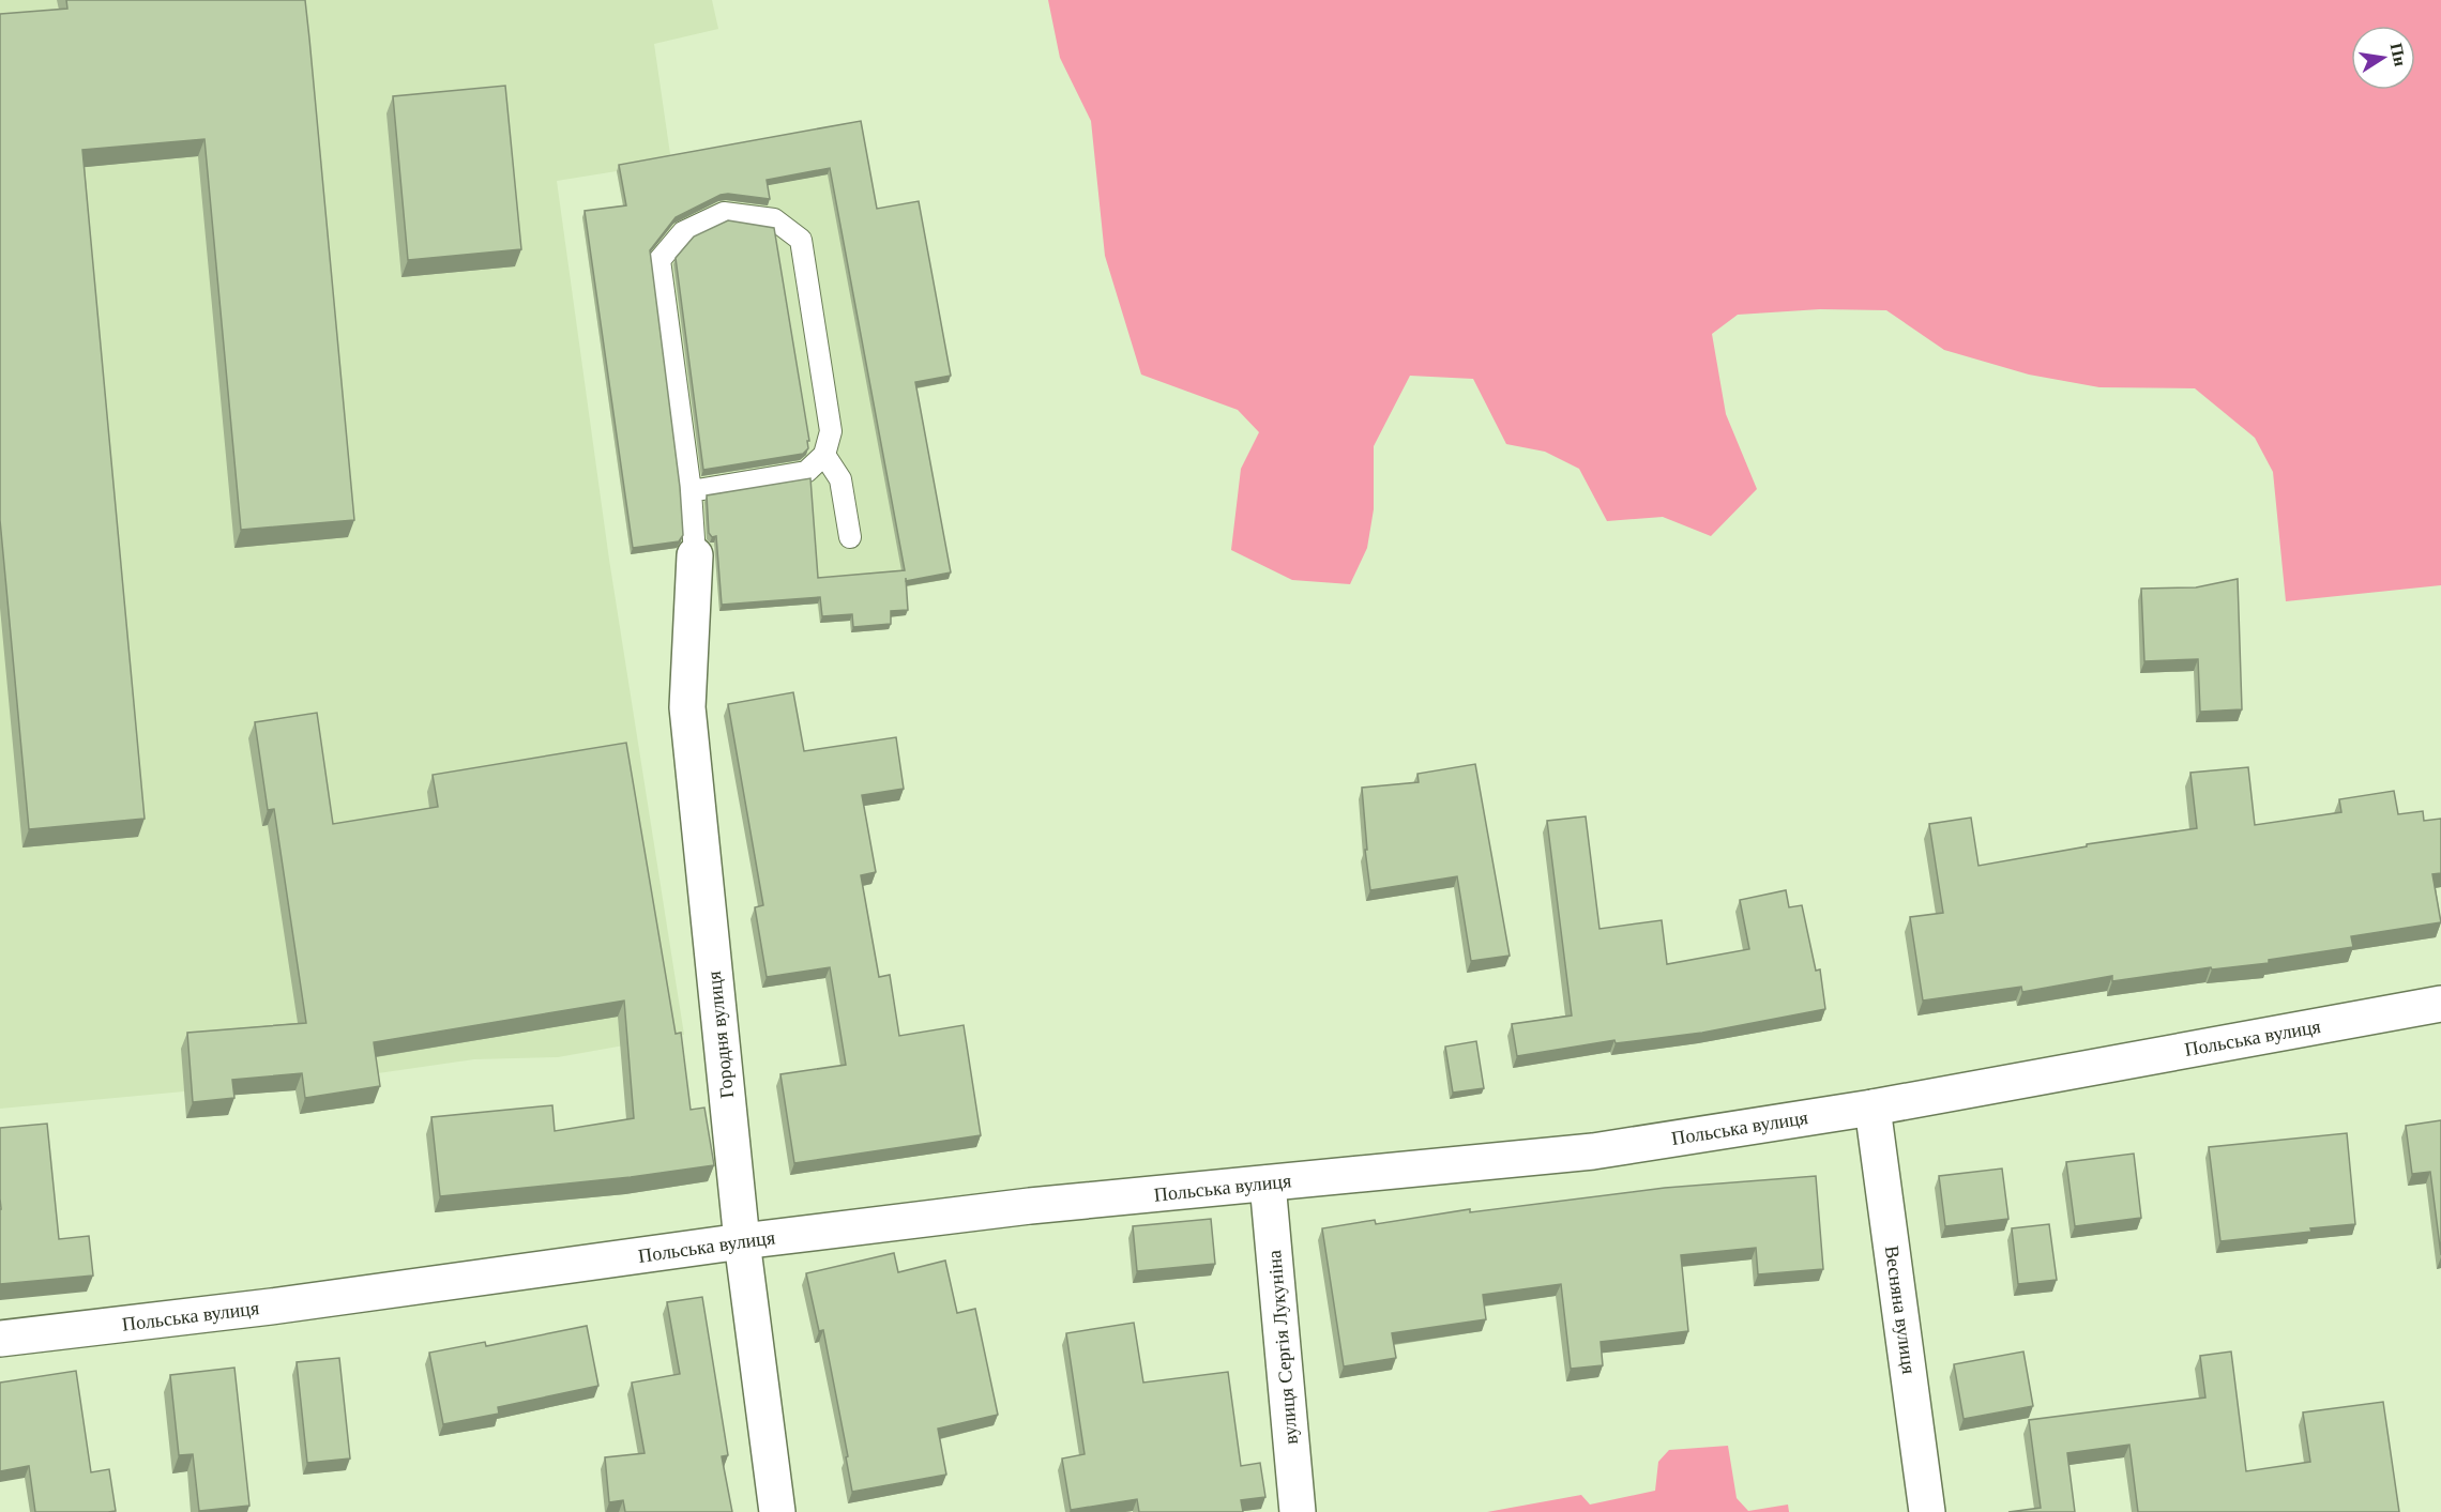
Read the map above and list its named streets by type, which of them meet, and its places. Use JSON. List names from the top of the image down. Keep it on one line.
{"streets":{"street":["Городня вулиця","Польська вулиця","Весняна вулиця","вулиця Сергія Лукуніна"]},"crossings":[["Городня вулиця","Польська вулиця"],["Польська вулиця","Весняна вулиця"],["Польська вулиця","вулиця Сергія Лукуніна"]],"north":"right"}
